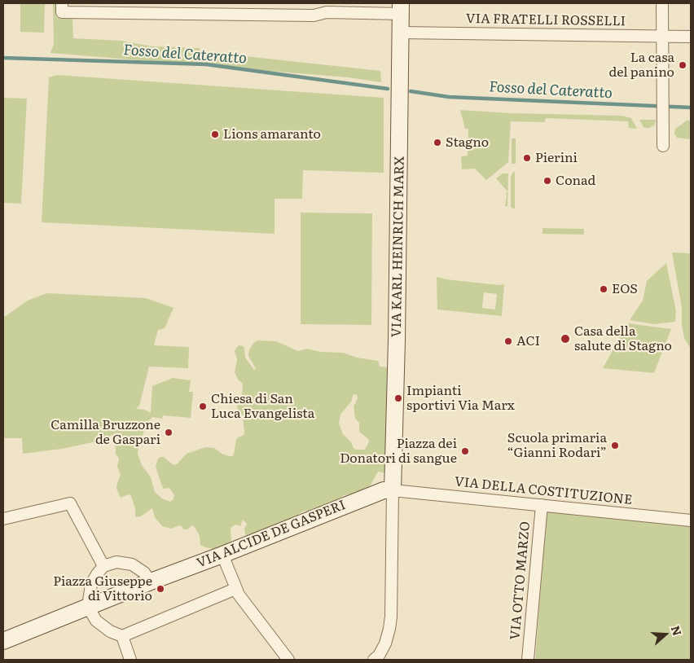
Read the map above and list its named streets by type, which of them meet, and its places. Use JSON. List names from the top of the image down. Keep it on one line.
{"streets":{"street":["VIA FRATELLI ROSSELLI","VIA KARL HEINRICH MARX","VIA DELLA COSTITUZIONE","VIA ALCIDE DE GASPERI","VIA OTTO MARZO"]},"crossings":[["VIA FRATELLI ROSSELLI","VIA KARL HEINRICH MARX"],["VIA KARL HEINRICH MARX","VIA DELLA COSTITUZIONE"],["VIA KARL HEINRICH MARX","VIA ALCIDE DE GASPERI"],["VIA DELLA COSTITUZIONE","VIA ALCIDE DE GASPERI"],["VIA DELLA COSTITUZIONE","VIA OTTO MARZO"]],"water":["Fosso del Cateratto"],"places":["La casa del panino","Lions amaranto","Stagno","Pierini","Conad","EOS","Casa della salute di Stagno","ACI","Impianti sportivi Via Marx","Chiesa di San Luca Evangelista","Camilla Bruzzone de Gaspari","Scuola primaria “Gianni Rodari”","Piazza dei Donatori di sangue","Piazza Giuseppe di Vittorio"],"north":"right"}
